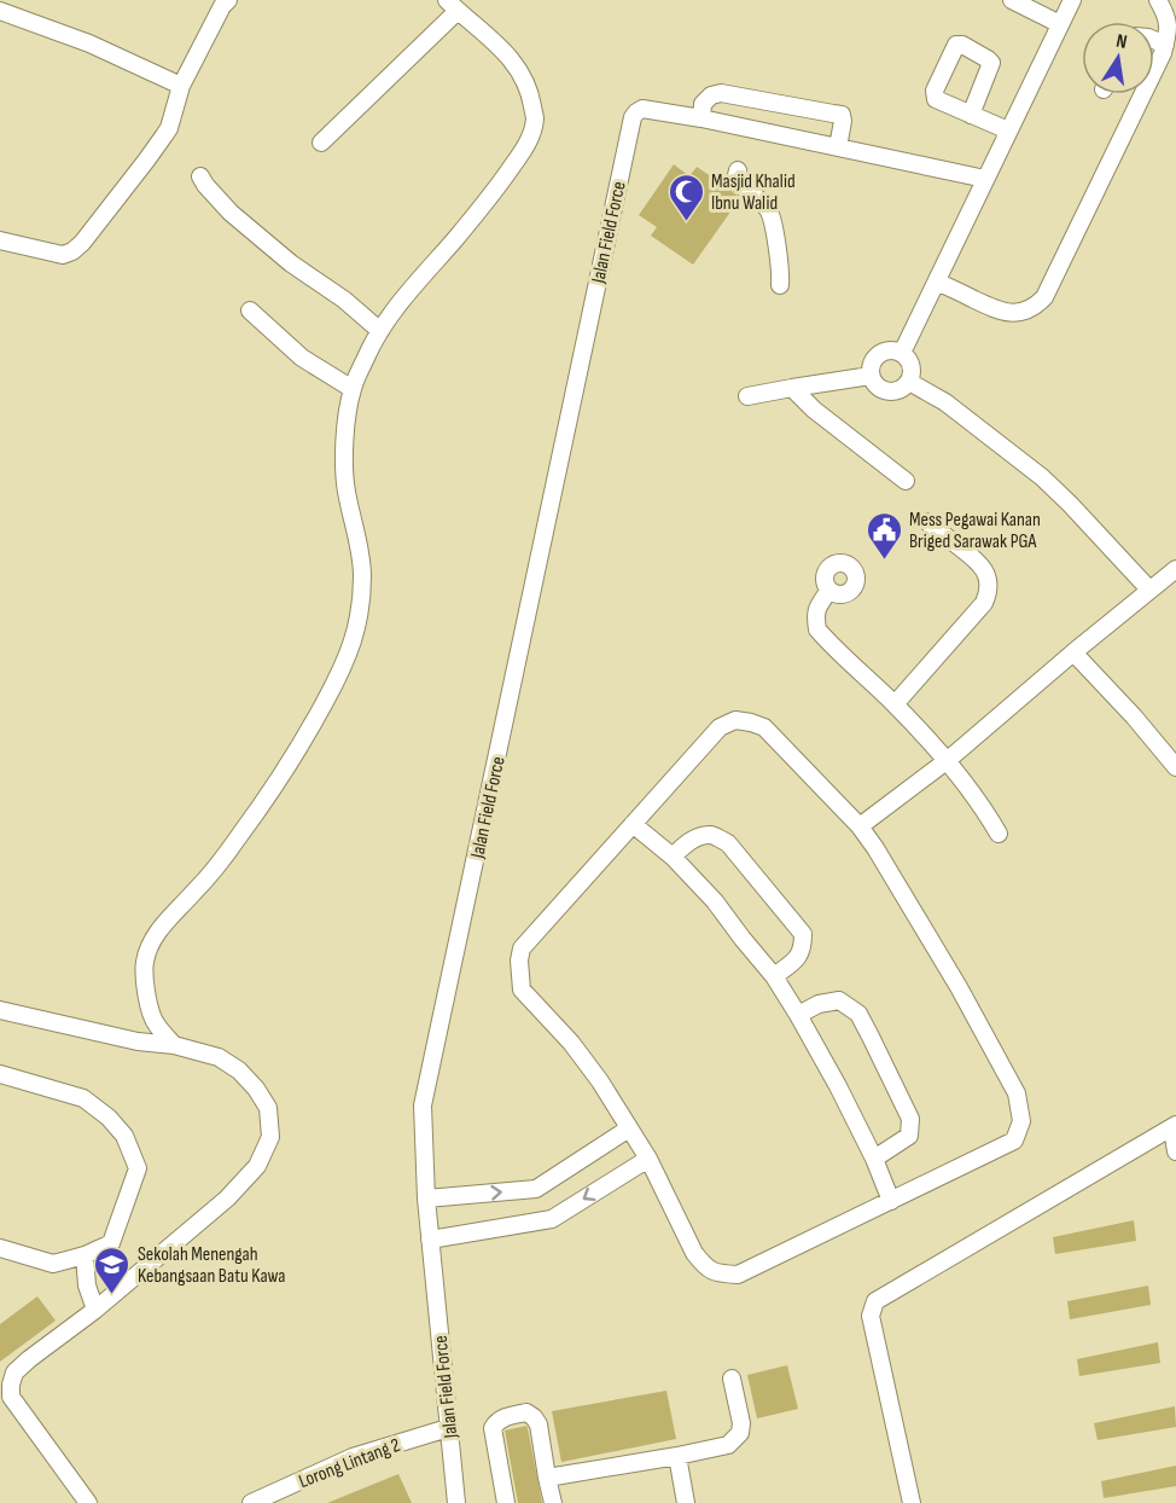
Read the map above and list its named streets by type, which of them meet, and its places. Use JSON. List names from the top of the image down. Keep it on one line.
{"streets":{"street":["Jalan Field Force","Lorong Lintang 2"]},"crossings":[["Jalan Field Force","Lorong Lintang 2"]],"places":{"mosque":["Masjid Khalid Ibnu Walid"],"public building":["Mess Pegawai Kanan Briged Sarawak PGA"],"school or university":["Sekolah Menengah Kebangsaan Batu Kawa"]},"north":"top"}
